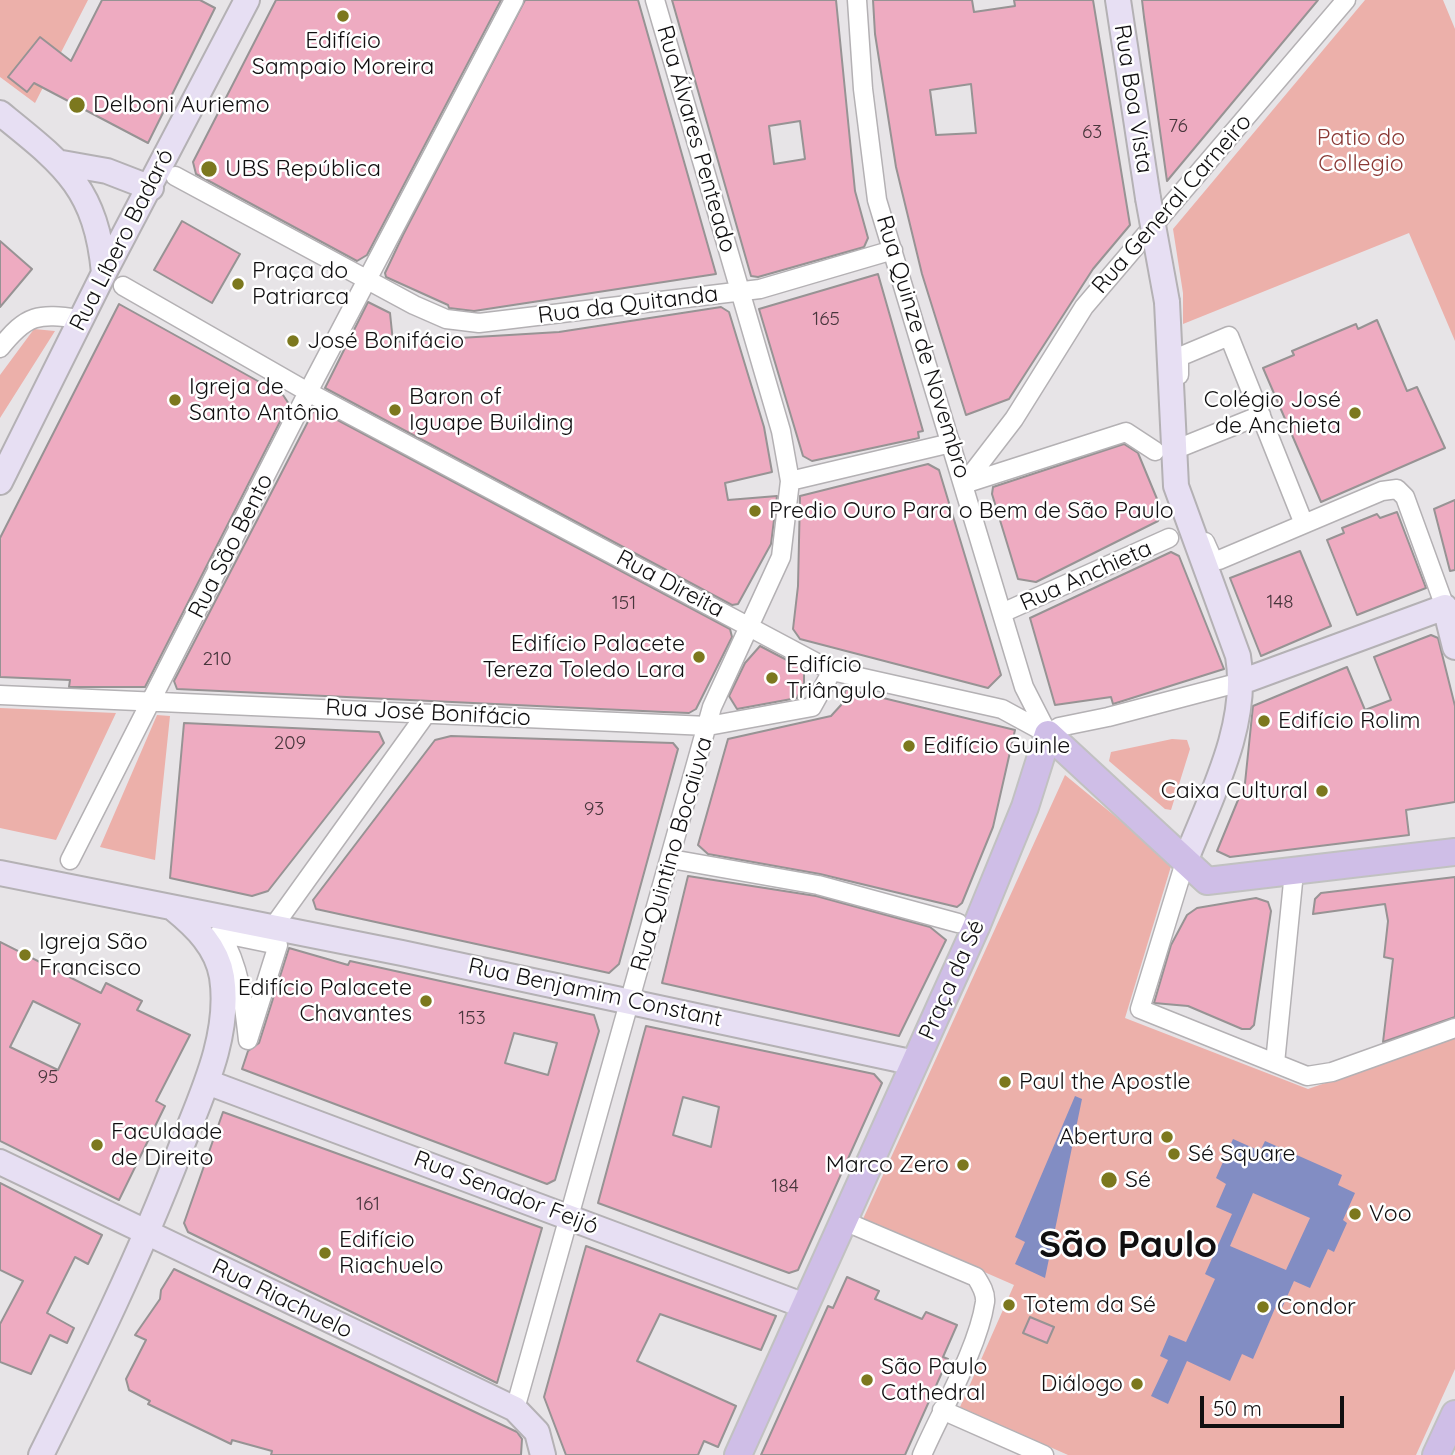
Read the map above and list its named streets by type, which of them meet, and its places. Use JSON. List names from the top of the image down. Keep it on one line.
{"streets":{"main road":["Rua Boa Vista","Rua Líbero Badaró","Praça da Sé","Rua Benjamim Constant","Rua Senador Feijó","Rua Riachuelo"],"street":["Rua Álvares Penteado","Rua General Carneiro","Rua da Quitanda","Rua Quinze de Novembro","Rua São Bento","Rua Anchieta","Rua Direita","Rua José Bonifácio","Rua Quintino Bocaiuva"]},"crossings":[["Rua Álvares Penteado","Rua da Quitanda"],["Rua Álvares Penteado","Rua Quintino Bocaiuva"],["Rua General Carneiro","Rua Quinze de Novembro"],["Rua da Quitanda","Rua Quinze de Novembro"],["Rua Quinze de Novembro","Rua Anchieta"],["Rua Quinze de Novembro","Rua Direita"],["Rua Quinze de Novembro","Praça da Sé"],["Rua São Bento","Rua Direita"],["Rua São Bento","Rua José Bonifácio"],["Rua Direita","Rua José Bonifácio"],["Rua Direita","Rua Quintino Bocaiuva"],["Rua Direita","Praça da Sé"],["Rua José Bonifácio","Rua Quintino Bocaiuva"],["Rua Quintino Bocaiuva","Rua Benjamim Constant"],["Rua Quintino Bocaiuva","Rua Senador Feijó"],["Rua Quintino Bocaiuva","Rua Riachuelo"],["Praça da Sé","Rua Benjamim Constant"],["Praça da Sé","Rua Senador Feijó"]],"districts":["São Paulo"],"parks":["Patio do Collegio"],"places":["Edifício Sampaio Moreira","Delboni Auriemo","UBS República","Praça do Patriarca","José Bonifácio","Igreja de Santo Antônio","Baron of Iguape Building","Colégio José de Anchieta","Predio Ouro Para o Bem de São Paulo","Edifício Palacete Tereza Toledo Lara","Edifício Triângulo","Edifício Rolim","Edifício Guinle","Caixa Cultural","Igreja São Francisco","Edifício Palacete Chavantes","Paul the Apostle","Abertura","Faculdade de Direito","Sé Square","Marco Zero","Sé","Voo","Edifício Riachuelo","Totem da Sé","Condor","São Paulo Cathedral","Diálogo"],"house_numbers":["76","63","165","148","151","210","209","93","153","95","184","161"],"scale_bar":"50 m"}
